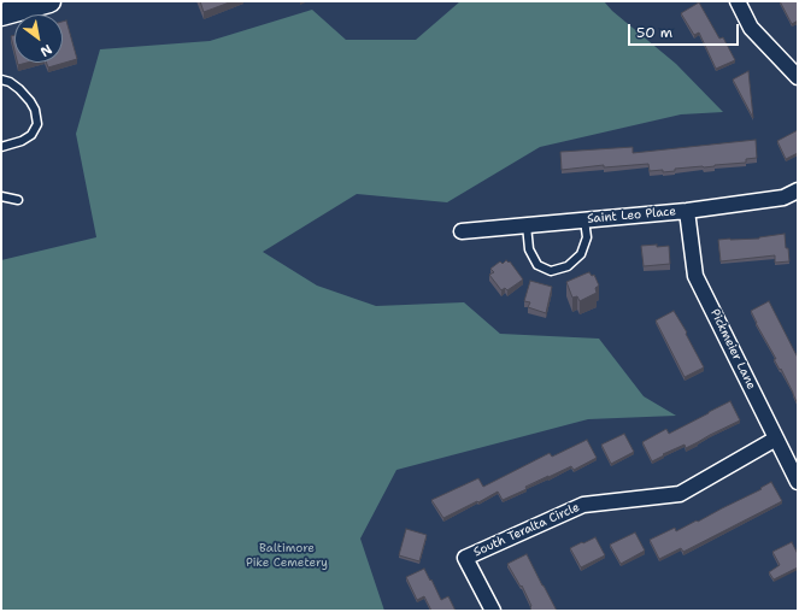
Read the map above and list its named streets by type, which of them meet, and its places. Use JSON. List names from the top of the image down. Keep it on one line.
{"streets":{"street":["Saint Leo Place","Pickmeier Lane","South Teralta Circle"]},"crossings":[["Saint Leo Place","Pickmeier Lane"],["Pickmeier Lane","South Teralta Circle"]],"parks":["Baltimore Pike Cemetery"],"scale_bar":"50 m","north":"bottom right"}
